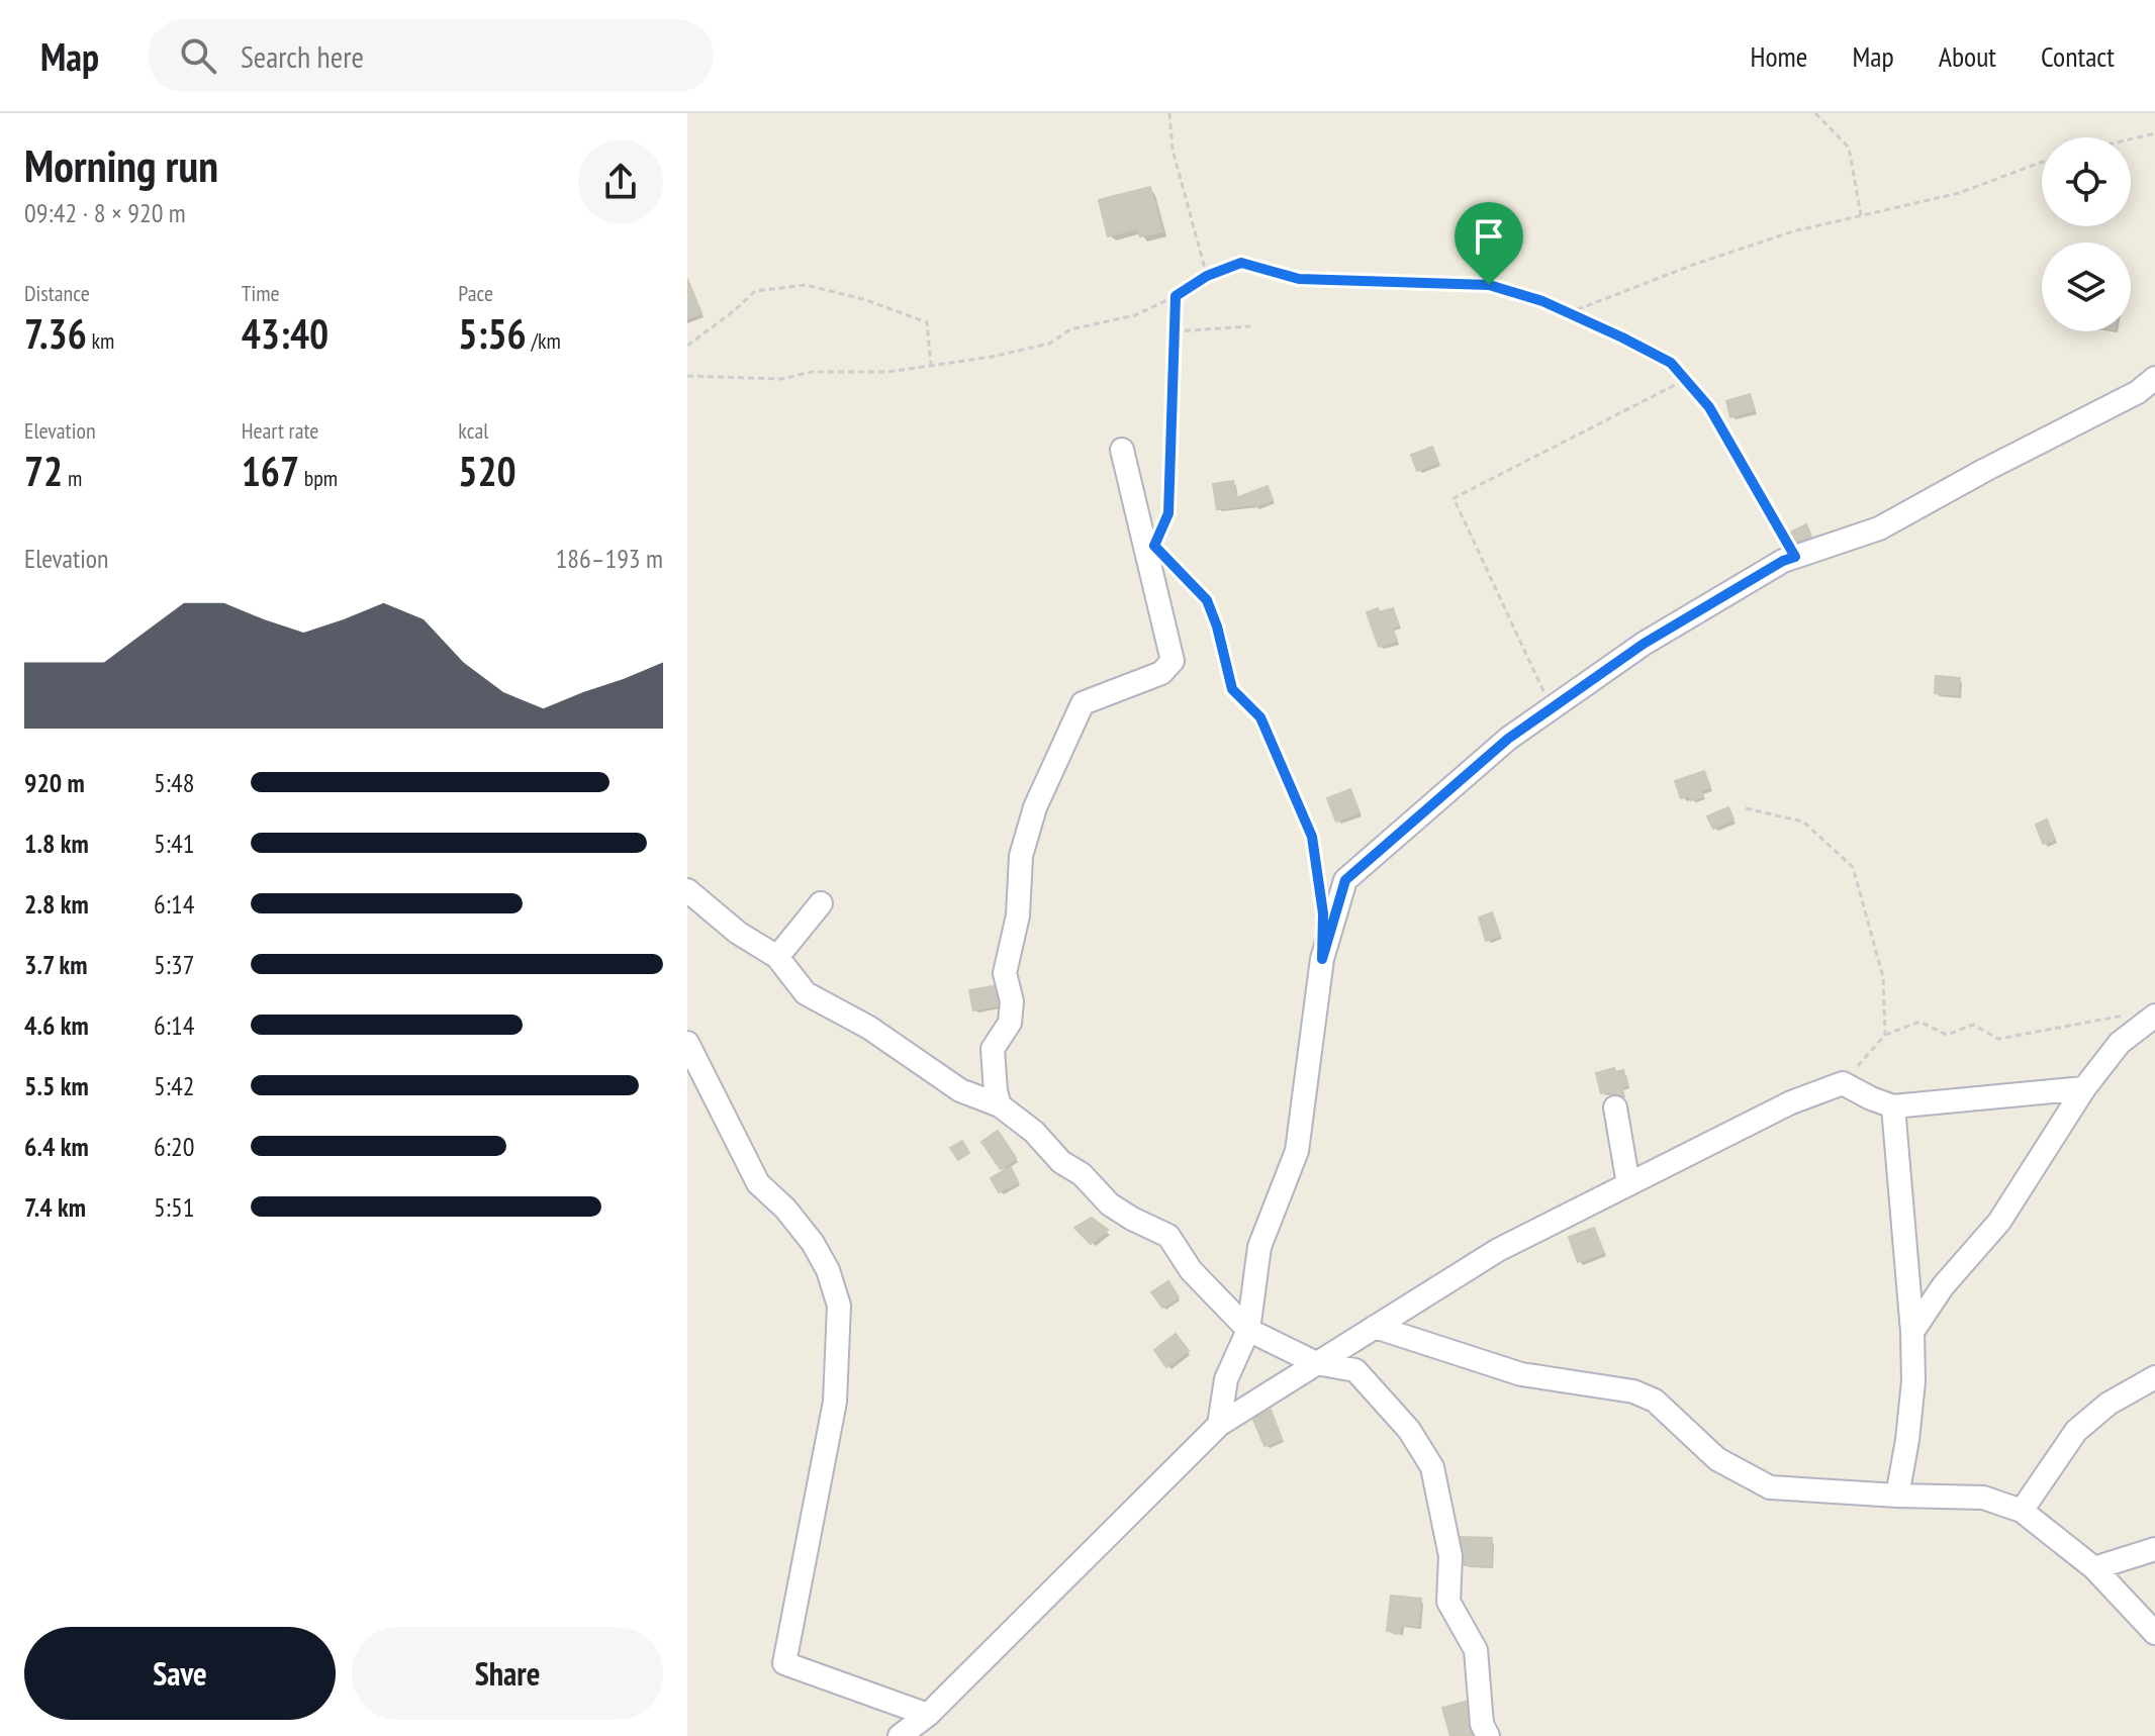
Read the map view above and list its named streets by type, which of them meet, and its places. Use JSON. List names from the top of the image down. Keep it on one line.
{"page":{"header":"Map","search":"Search here","nav":["Home","Map","About","Contact"],"heading":["Morning run","09:42 · 8 × 920 m"],"stats":[["Distance","7.36 km"],["Time","43:40"],["Pace","5:56 /km"],["Elevation","72 m"],["Heart rate","167 bpm"],["kcal","520"]],"chart":["Elevation","186–193 m"],"list":[{"name":"920 m","note":"5:48"},{"name":"1.8 km","note":"5:41"},{"name":"2.8 km","note":"6:14"},{"name":"3.7 km","note":"5:37"},{"name":"4.6 km","note":"6:14"},{"name":"5.5 km","note":"5:42"},{"name":"6.4 km","note":"6:20"},{"name":"7.4 km","note":"5:51"}],"buttons":["Save","Share"]}}
